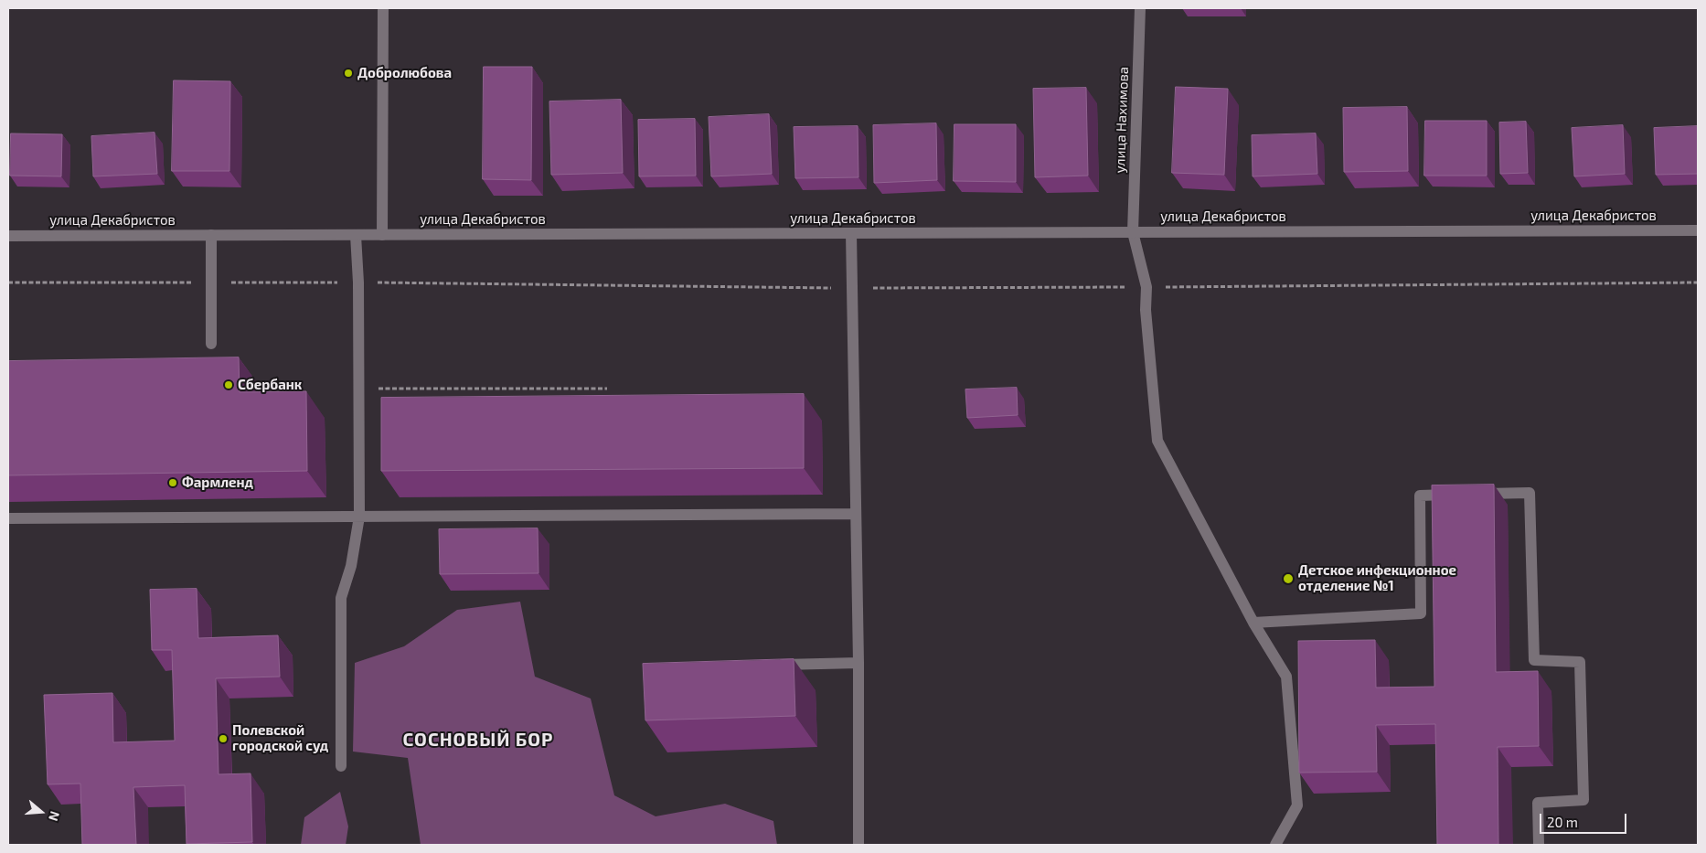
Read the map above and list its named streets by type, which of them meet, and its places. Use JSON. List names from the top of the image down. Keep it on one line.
{"streets":{"street":["улица Нахимова","улица Декабристов"]},"crossings":[["улица Нахимова","улица Декабристов"]],"districts":["СОСНОВЫЙ БОР"],"places":["Добролюбова","Сбербанк","Фармленд","Детское инфекционное отделение №1","Полевской городской суд"],"scale_bar":"20 m","north":"right"}
